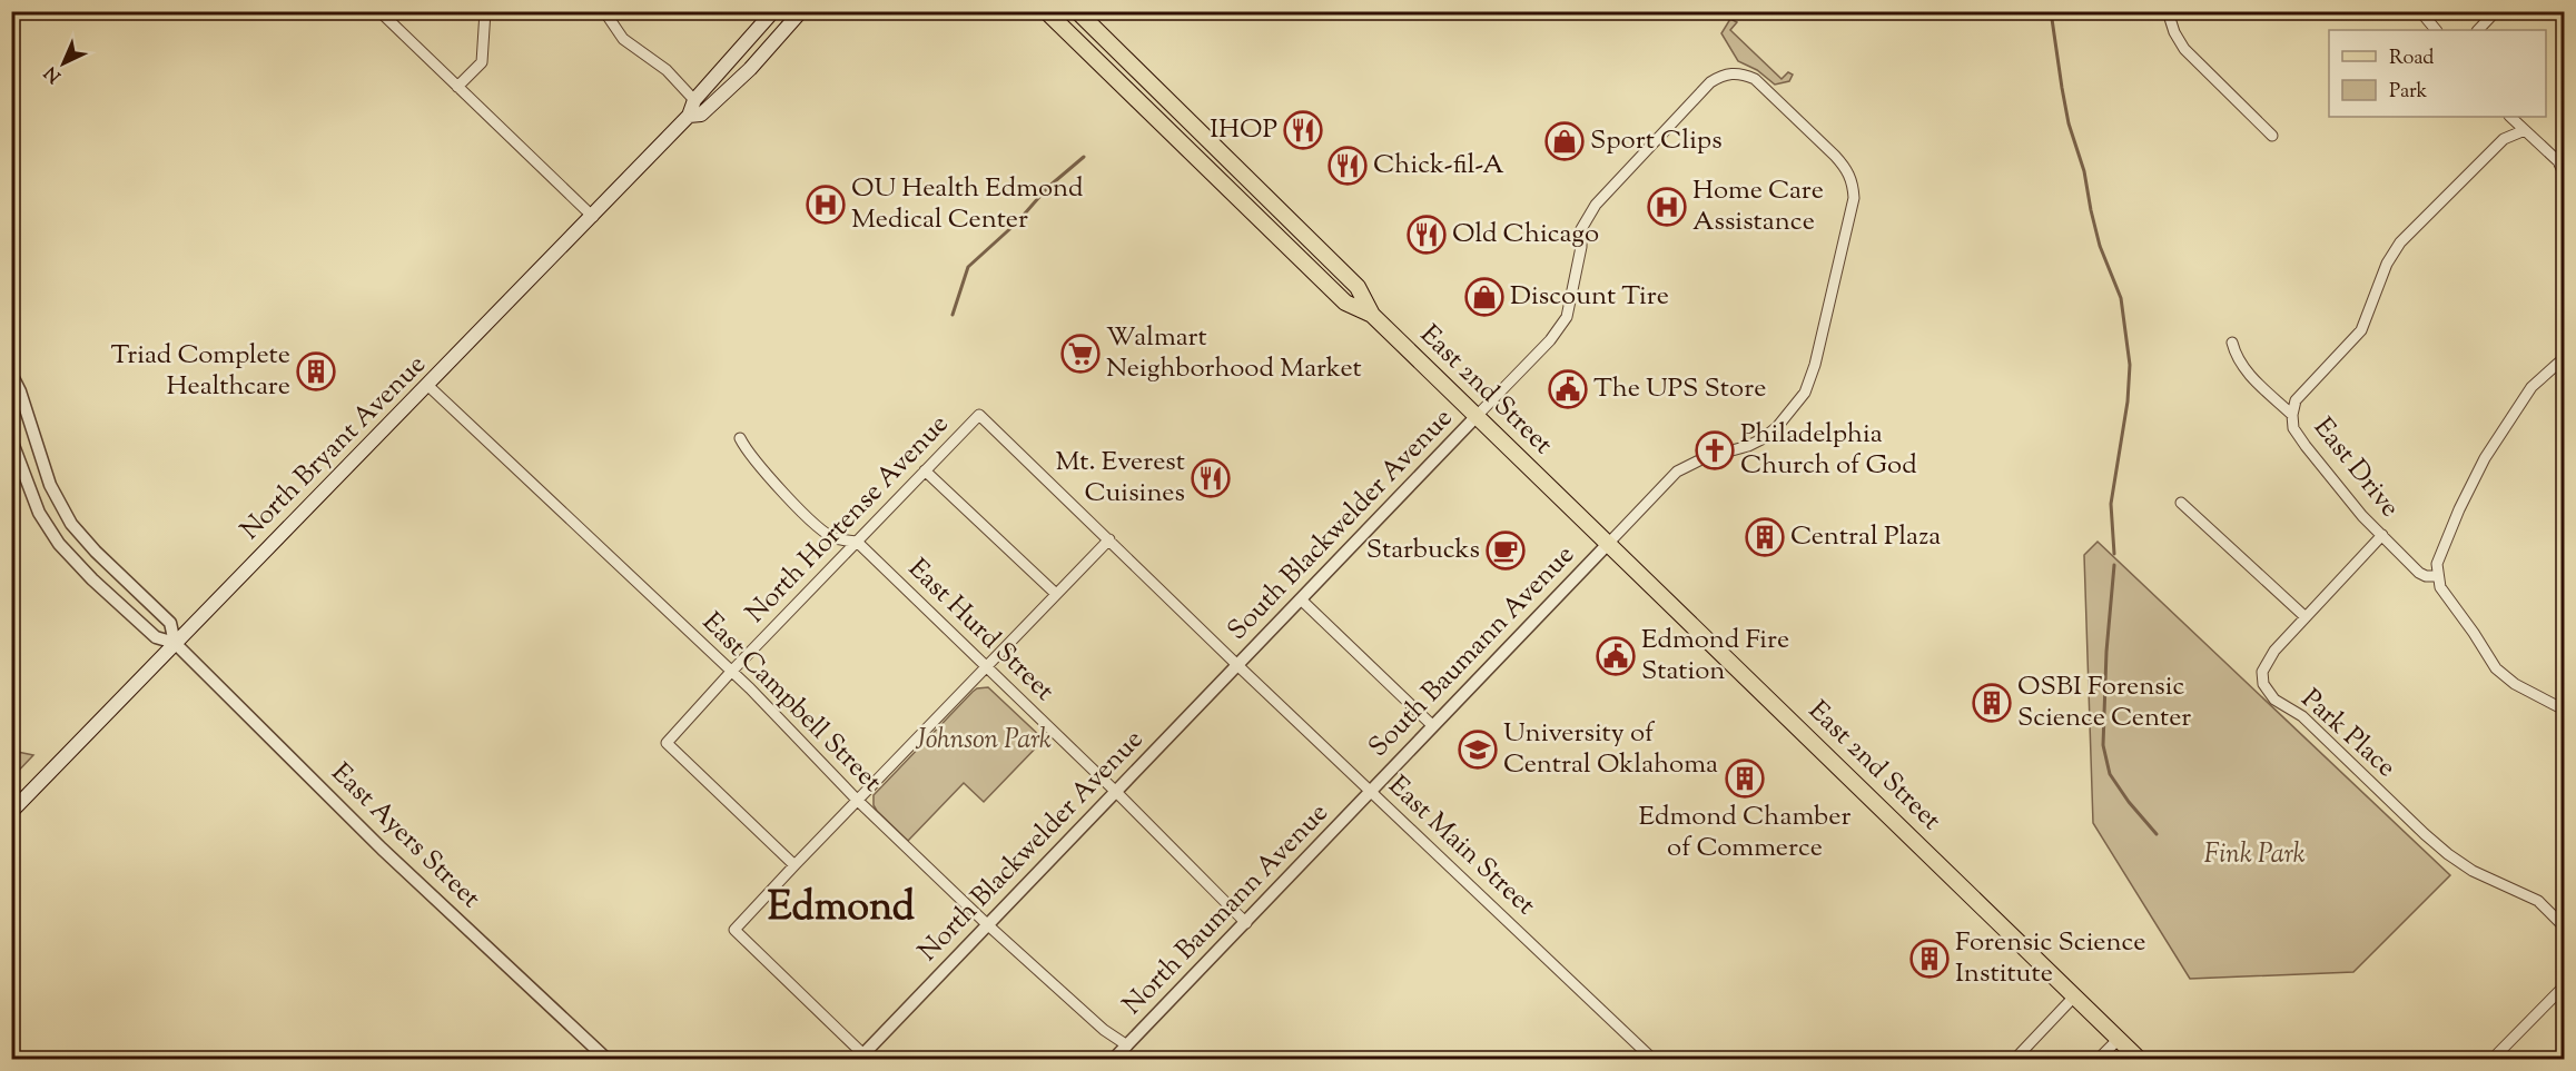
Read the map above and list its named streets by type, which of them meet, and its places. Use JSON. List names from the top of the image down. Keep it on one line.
{"streets":{"main road":["East 2nd Street","North Bryant Avenue"],"street":["East Drive","North Hortense Avenue","South Blackwelder Avenue","East Hurd Street","South Baumann Avenue","East Campbell Street","Park Place","East Ayers Street","North Blackwelder Avenue","East Main Street","North Baumann Avenue"]},"crossings":[["East 2nd Street","South Blackwelder Avenue"],["East 2nd Street","South Baumann Avenue"],["North Bryant Avenue","East Campbell Street"],["North Bryant Avenue","East Ayers Street"],["East Drive","Park Place"],["North Hortense Avenue","East Hurd Street"],["North Hortense Avenue","East Campbell Street"],["North Hortense Avenue","East Main Street"],["South Blackwelder Avenue","North Blackwelder Avenue"],["South Blackwelder Avenue","East Main Street"],["East Hurd Street","North Blackwelder Avenue"],["East Hurd Street","North Baumann Avenue"],["South Baumann Avenue","East Main Street"],["South Baumann Avenue","North Baumann Avenue"],["East Campbell Street","North Blackwelder Avenue"],["East Campbell Street","North Baumann Avenue"],["North Blackwelder Avenue","East Main Street"],["East Main Street","North Baumann Avenue"]],"districts":["Edmond"],"parks":["Johnson Park","Fink Park"],"places":{"restaurant":["IHOP","Chick-fil-A","Old Chicago","Mt. Everest Cuisines"],"shop":["Sport Clips","Discount Tire"],"hospital":["OU Health Edmond Medical Center","Home Care Assistance"],"supermarket":["Walmart Neighborhood Market"],"building":["Triad Complete Healthcare","Central Plaza","OSBI Forensic Science Center","Edmond Chamber of Commerce","Forensic Science Institute"],"public building":["The UPS Store","Edmond Fire Station"],"church":["Philadelphia Church of God"],"cafe":["Starbucks"],"school or university":["University of Central Oklahoma"]},"legend":["Road","Park"],"north":"bottom left"}
